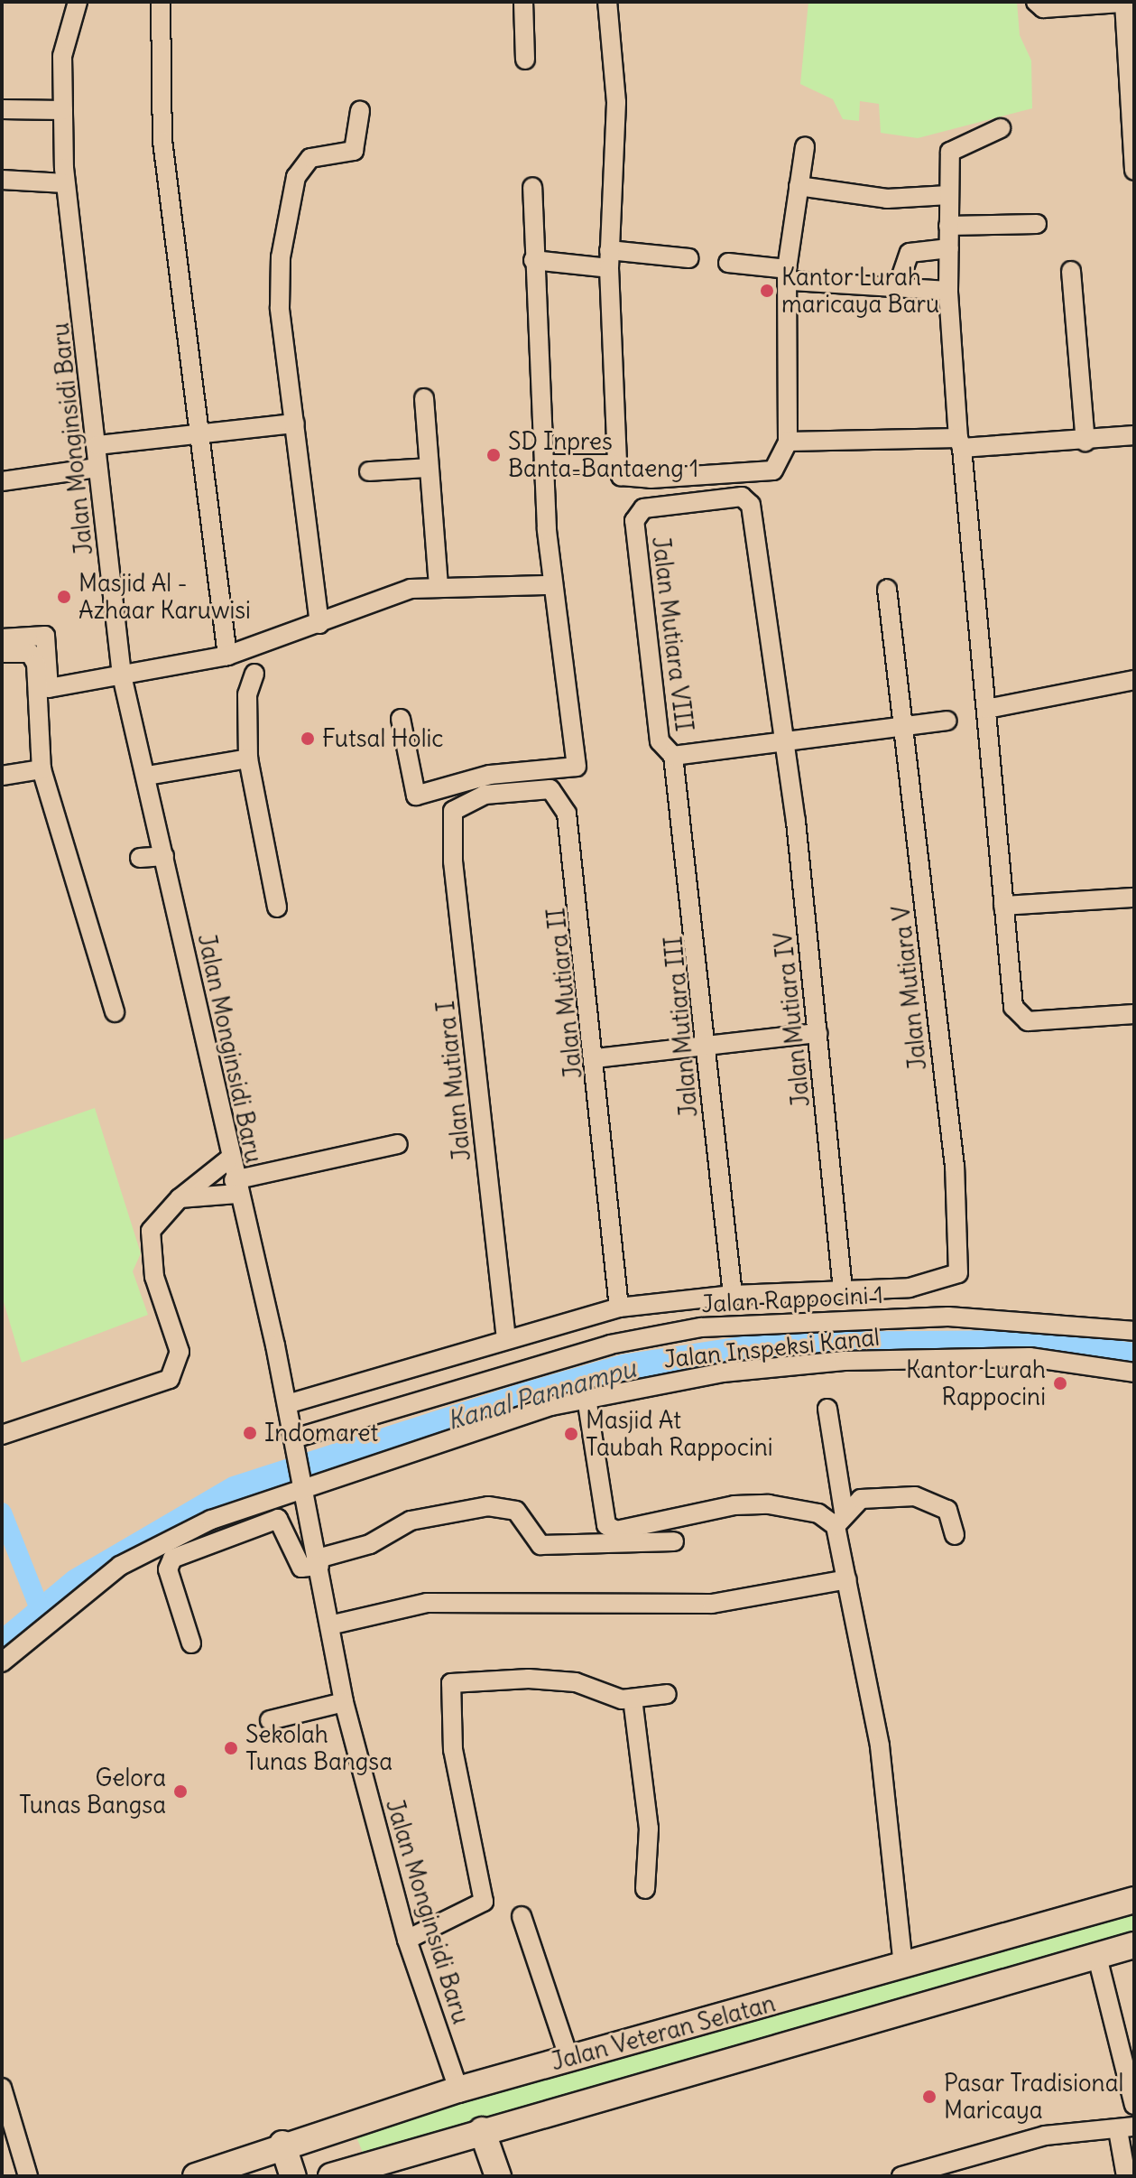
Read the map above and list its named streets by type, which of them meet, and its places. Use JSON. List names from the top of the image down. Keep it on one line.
{"streets":{"main road":["Jalan Veteran Selatan"],"street":["Jalan Monginsidi Baru","Jalan Mutiara VIII","Jalan Mutiara V","Jalan Mutiara II","Jalan Mutiara IV","Jalan Mutiara III","Jalan Mutiara I","Jalan Rappocini 1","Jalan Inspeksi Kanal"]},"crossings":[["Jalan Monginsidi Baru","Jalan Rappocini 1"],["Jalan Monginsidi Baru","Jalan Inspeksi Kanal"],["Jalan Monginsidi Baru","Jalan Veteran Selatan"],["Jalan Mutiara VIII","Jalan Mutiara IV"],["Jalan Mutiara VIII","Jalan Mutiara III"],["Jalan Mutiara V","Jalan Mutiara IV"],["Jalan Mutiara II","Jalan Mutiara I"]],"water":["Kanal Pannampu"],"places":["Kantor Lurah maricaya Baru","SD Inpres Banta-Bantaeng 1","Masjid Al - Azhaar Karuwisi","Futsal Holic","Kantor Lurah Rappocini","Indomaret","Masjid At Taubah Rappocini","Sekolah Tunas Bangsa","Gelora Tunas Bangsa","Pasar Tradisional Maricaya"]}
